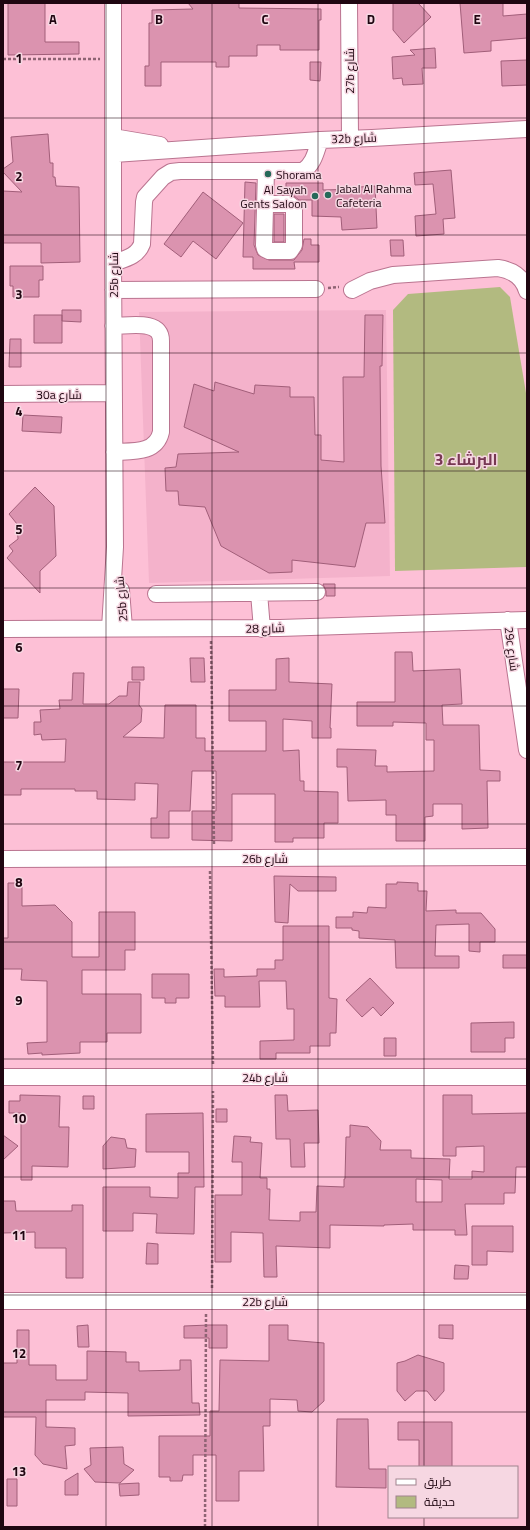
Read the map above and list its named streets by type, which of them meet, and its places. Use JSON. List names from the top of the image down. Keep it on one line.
{"streets":{"street":["27b شارع","32b شارع","25b شارع","30a شارع","شارع 28","29c شارع","26b شارع","24b شارع","22b شارع"]},"crossings":[["27b شارع","32b شارع"],["32b شارع","25b شارع"],["25b شارع","30a شارع"],["25b شارع","شارع 28"],["شارع 28","29c شارع"]],"districts":["البرشاء 3"],"places":["Shorama","Jabal Al Rahma Cafeteria","Al Sayah Gents Saloon"],"legend":["طريق","حديقة"],"grid":{"columns":["A","B","C","D","E"],"rows":["1","2","3","4","5","6","7","8","9","10","11","12","13"]}}
